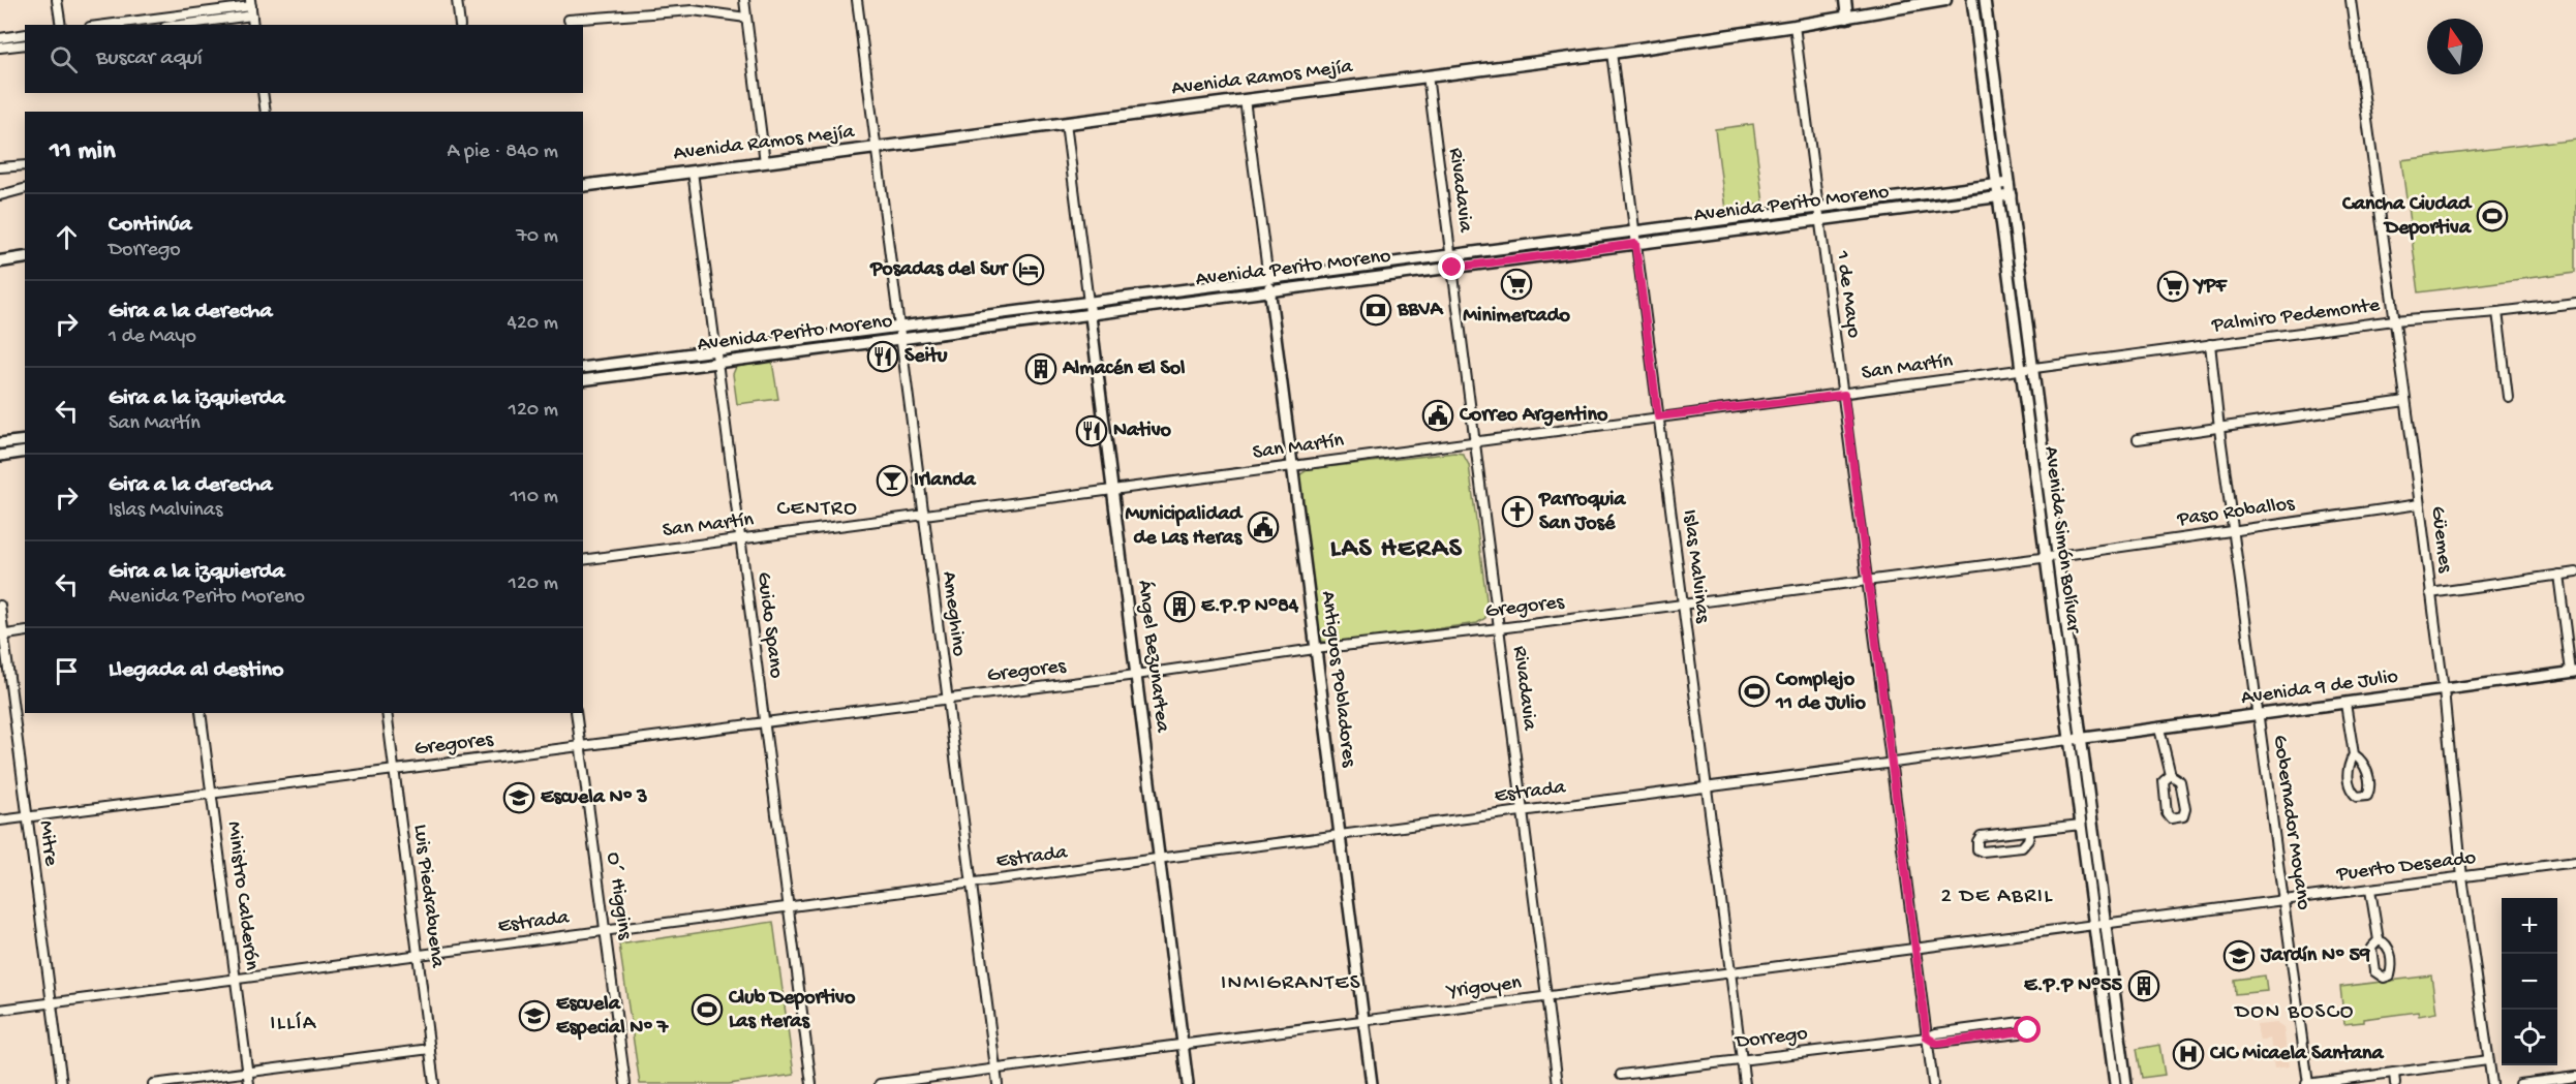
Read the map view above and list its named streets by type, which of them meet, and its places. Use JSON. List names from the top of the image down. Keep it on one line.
{"streets":{"main road":["Avenida Ramos Mejía"],"street":["Rivadavia","Avenida Perito Moreno","1 de Mayo","Palmiro Pedemonte","San Martín","Paso Roballos","Avenida Simón Bolívar","Güemes","Islas Malvinas","Gregores","Ameghino","Guido Spano","Ángel Bezunartea","Antiguos Pobladores","Avenida 9 de Julio","Estrada","Gobernador Moyano","Mitre","Puerto Deseado","Ministro Calderón","Luis Piedrabuena","O´ Higgins","Yrigoyen","Dorrego"]},"crossings":[["Avenida Ramos Mejía","Rivadavia"],["Avenida Ramos Mejía","1 de Mayo"],["Avenida Ramos Mejía","Islas Malvinas"],["Avenida Ramos Mejía","Ameghino"],["Avenida Ramos Mejía","Guido Spano"],["Avenida Ramos Mejía","Ángel Bezunartea"],["Rivadavia","Avenida Perito Moreno"],["Rivadavia","San Martín"],["Rivadavia","Gregores"],["Rivadavia","Estrada"],["Rivadavia","Yrigoyen"],["Avenida Perito Moreno","1 de Mayo"],["Avenida Perito Moreno","Avenida Simón Bolívar"],["Avenida Perito Moreno","Islas Malvinas"],["Avenida Perito Moreno","Ameghino"],["Avenida Perito Moreno","Guido Spano"],["Avenida Perito Moreno","Ángel Bezunartea"],["Avenida Perito Moreno","Antiguos Pobladores"],["1 de Mayo","San Martín"],["1 de Mayo","Gregores"],["1 de Mayo","Estrada"],["1 de Mayo","Yrigoyen"],["1 de Mayo","Dorrego"],["Palmiro Pedemonte","San Martín"],["Palmiro Pedemonte","Avenida Simón Bolívar"],["Palmiro Pedemonte","Güemes"],["Palmiro Pedemonte","Gobernador Moyano"],["San Martín","Avenida Simón Bolívar"],["San Martín","Islas Malvinas"],["San Martín","Ameghino"],["San Martín","Guido Spano"],["San Martín","Ángel Bezunartea"],["San Martín","Antiguos Pobladores"],["Paso Roballos","Avenida Simón Bolívar"],["Paso Roballos","Güemes"],["Paso Roballos","Gregores"],["Paso Roballos","Gobernador Moyano"],["Avenida Simón Bolívar","Gregores"],["Avenida Simón Bolívar","Avenida 9 de Julio"],["Avenida Simón Bolívar","Estrada"],["Avenida Simón Bolívar","Puerto Deseado"],["Avenida Simón Bolívar","Yrigoyen"],["Güemes","Avenida 9 de Julio"],["Güemes","Puerto Deseado"],["Islas Malvinas","Gregores"],["Islas Malvinas","Estrada"],["Islas Malvinas","Yrigoyen"],["Islas Malvinas","Dorrego"],["Gregores","Ameghino"],["Gregores","Guido Spano"],["Gregores","Ángel Bezunartea"],["Gregores","Antiguos Pobladores"],["Gregores","Mitre"],["Gregores","Ministro Calderón"],["Gregores","Luis Piedrabuena"],["Gregores","O´ Higgins"],["Ameghino","Estrada"],["Ameghino","Yrigoyen"],["Guido Spano","Estrada"],["Ángel Bezunartea","Estrada"],["Ángel Bezunartea","Yrigoyen"],["Antiguos Pobladores","Estrada"],["Antiguos Pobladores","Yrigoyen"],["Avenida 9 de Julio","Estrada"],["Avenida 9 de Julio","Gobernador Moyano"],["Estrada","Mitre"],["Estrada","Ministro Calderón"],["Estrada","Luis Piedrabuena"],["Estrada","O´ Higgins"],["Gobernador Moyano","Puerto Deseado"],["Puerto Deseado","Yrigoyen"]],"districts":["CENTRO","LAS HERAS","2 DE ABRIL","INMIGRANTES","DON BOSCO","ILLÍA"],"places":{"sports":["Cancha Ciudad Deportiva","Complejo 11 de Julio","Club Deportivo Las Heras"],"hotel":["Posadas del Sur"],"supermarket":["Minimercado","YPF"],"bank":["BBVA"],"restaurant":["Seitu","Nativo"],"building":["Almacén El Sol","E.P.P N°84","E.P.P N°55"],"public building":["Correo Argentino","Municipalidad de Las Heras"],"bar":["Irlanda"],"church":["Parroquia San José"],"school or university":["Escuela Nº 3","Jardín Nº 59","Escuela Especial Nº 7"],"hospital":["CIC Micaela Santana"]},"north":"top","page":{"search":"Buscar aquí","heading":["11 min","A pie · 840 m"],"list":[["Continúa","Dorrego","70 m"],["Gira a la derecha","1 de Mayo","420 m"],["Gira a la izquierda","San Martín","120 m"],["Gira a la derecha","Islas Malvinas","110 m"],["Gira a la izquierda","Avenida Perito Moreno","120 m"],"Llegada al destino"],"map_buttons":["+","−"]}}
